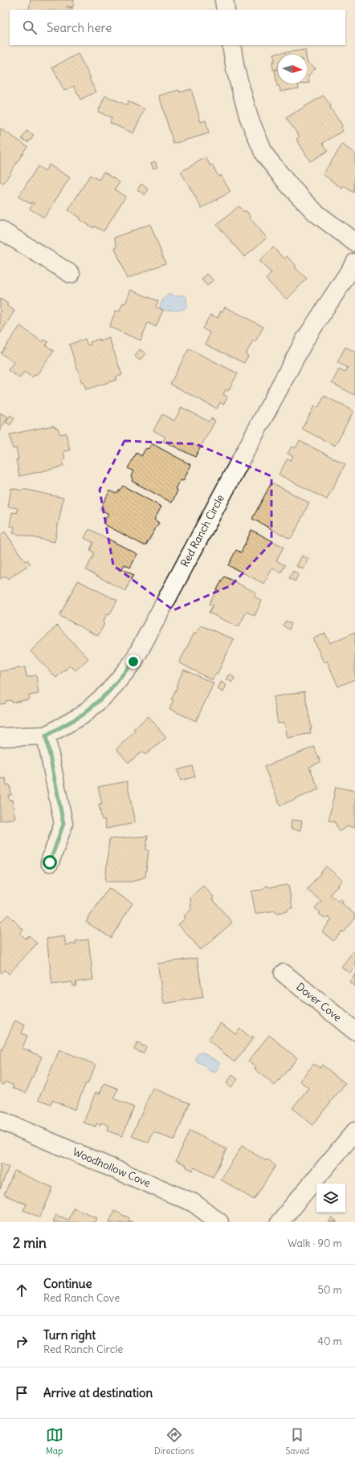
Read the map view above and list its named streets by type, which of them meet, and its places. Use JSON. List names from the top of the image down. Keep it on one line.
{"streets":{"street":["Red Ranch Circle","Dover Cove","Woodhollow Cove"]},"north":"right","page":{"search":"Search here","heading":["2 min","Walk · 90 m"],"list":[["Continue","Red Ranch Cove","50 m"],["Turn right","Red Ranch Circle","40 m"],"Arrive at destination"],"nav":["Map","Directions","Saved"]}}
